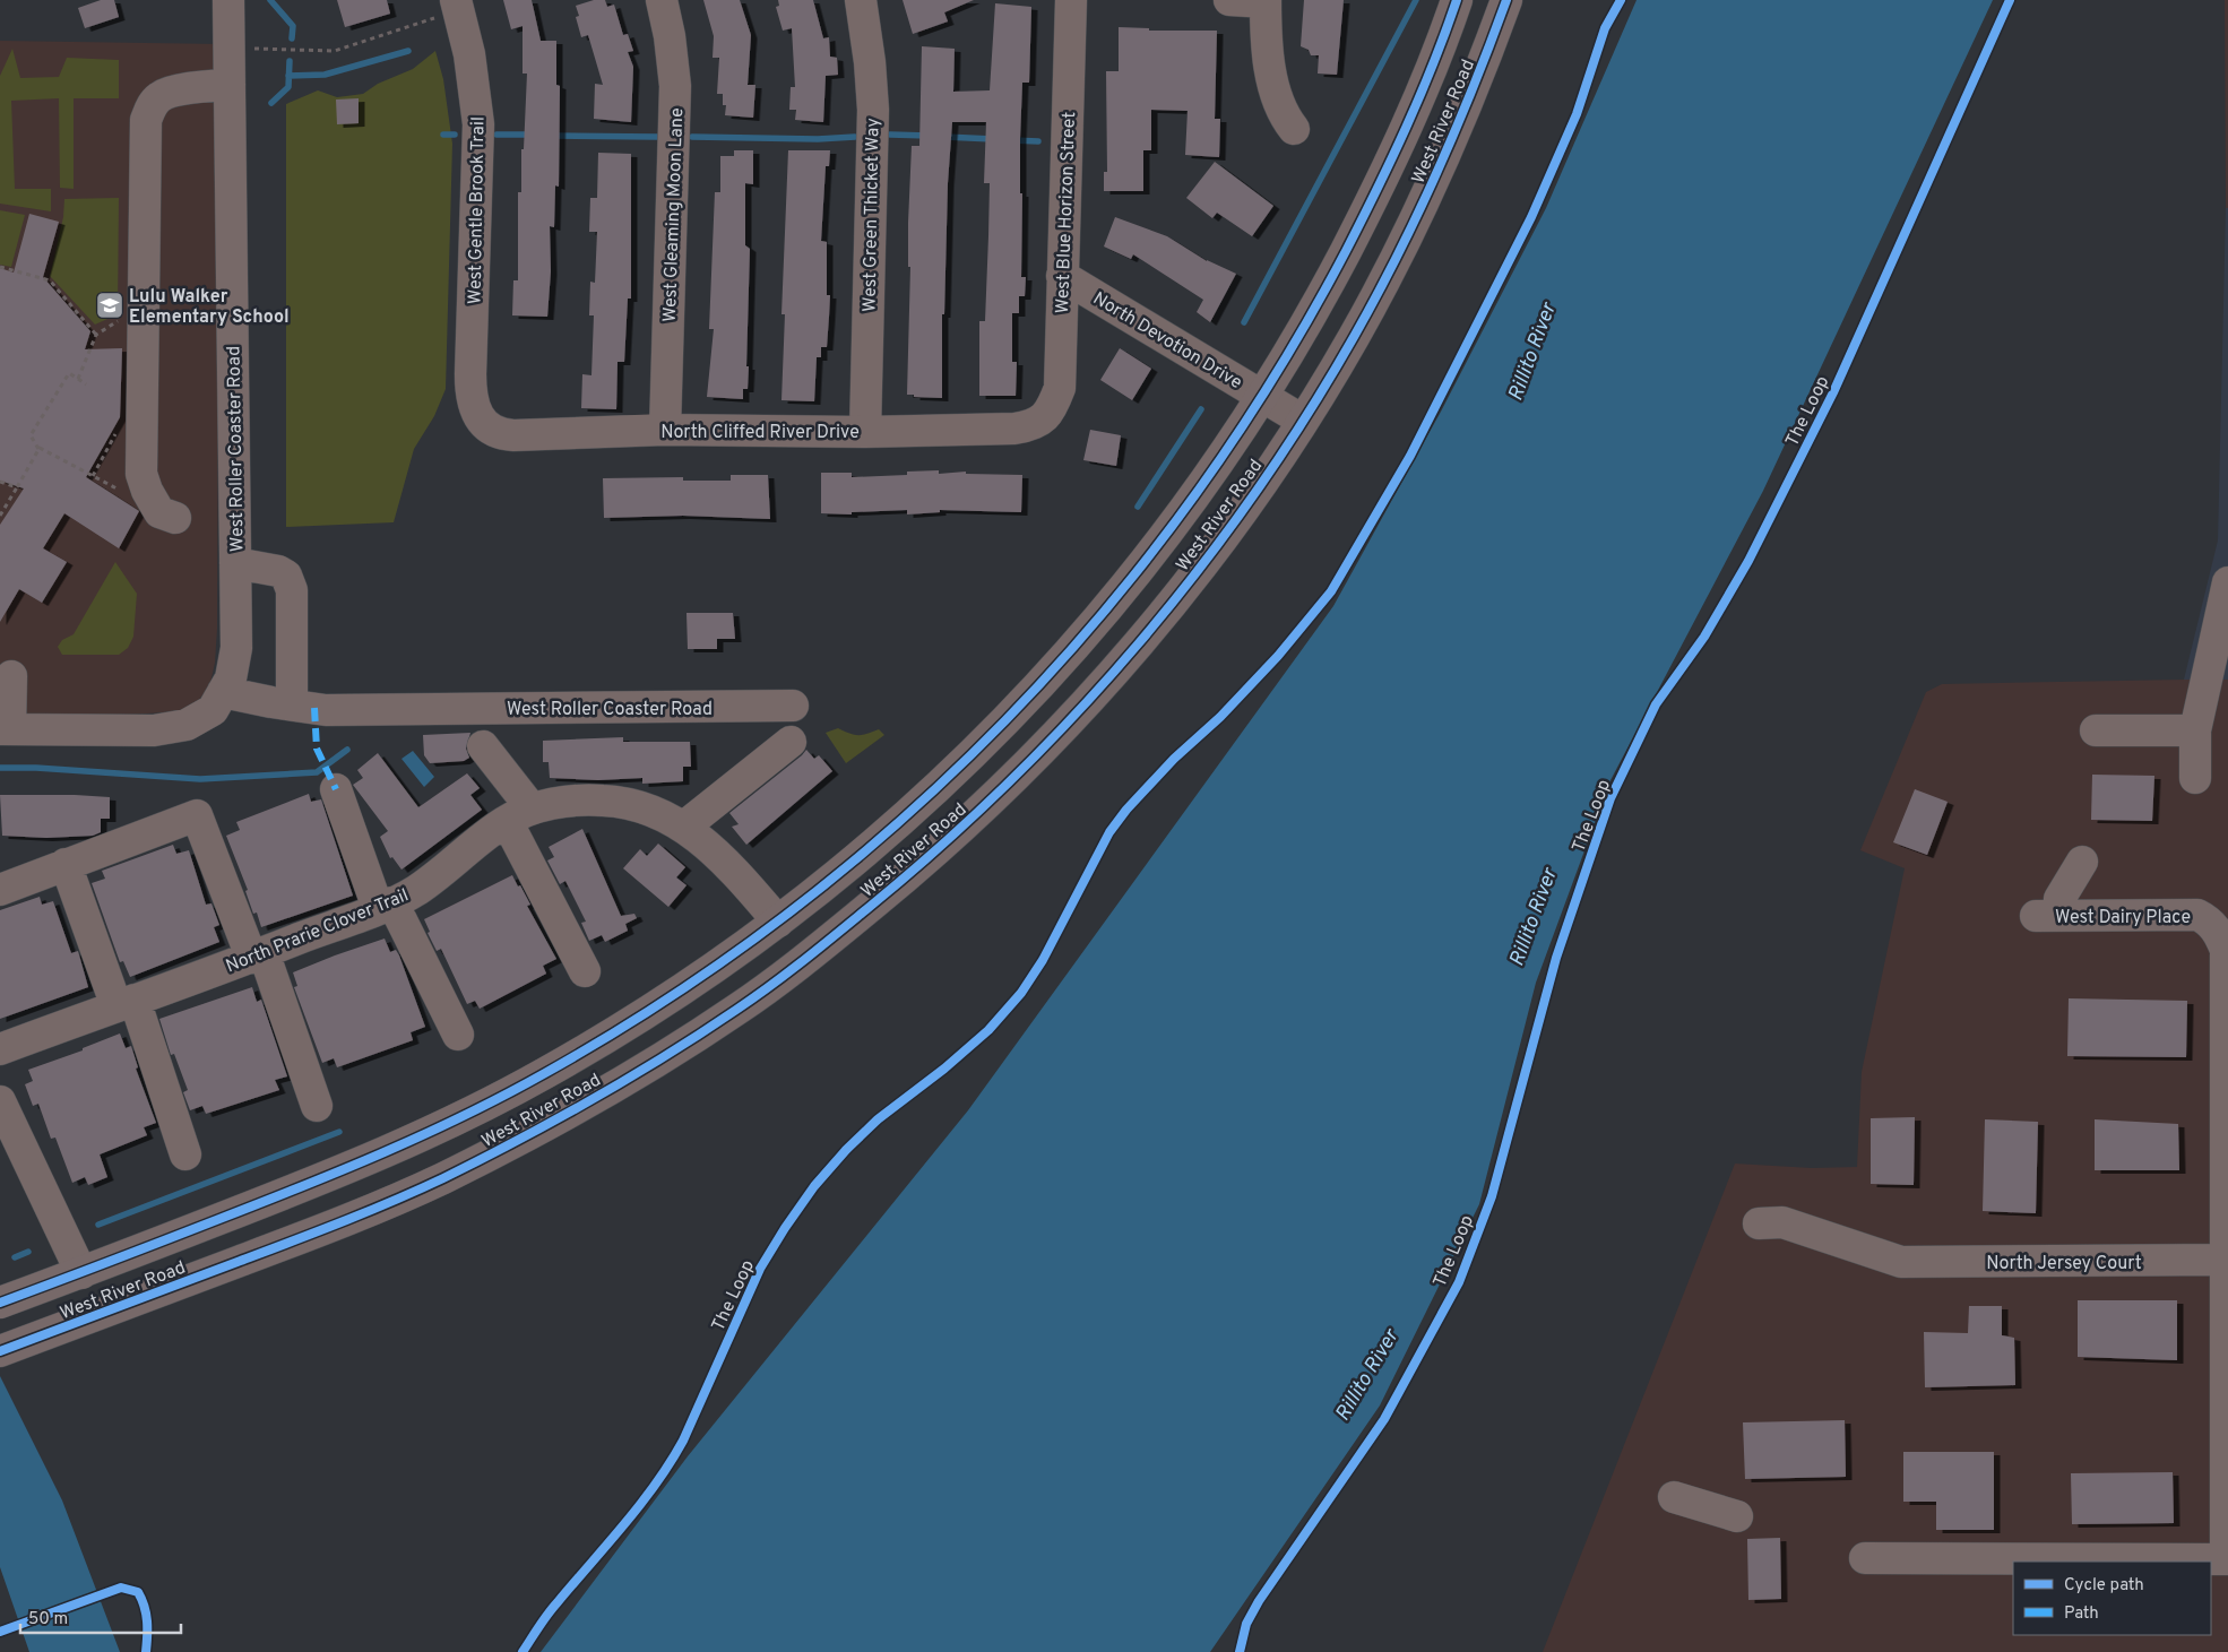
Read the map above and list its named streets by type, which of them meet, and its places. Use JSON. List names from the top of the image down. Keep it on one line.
{"streets":{"main road":["West River Road"],"street":["West Gentle Brook Trail","West Blue Horizon Street","West Gleaming Moon Lane","West Green Thicket Way","North Devotion Drive","North Cliffed River Drive","West Roller Coaster Road","West Dairy Place","North Prarie Clover Trail","North Jersey Court"],"cycle path":["The Loop"]},"crossings":[["West River Road","North Devotion Drive"],["West River Road","North Prarie Clover Trail"],["West Gentle Brook Trail","North Cliffed River Drive"],["West Blue Horizon Street","North Devotion Drive"],["West Blue Horizon Street","North Cliffed River Drive"],["West Gleaming Moon Lane","North Cliffed River Drive"],["West Green Thicket Way","North Cliffed River Drive"],["West Dairy Place","North Jersey Court"]],"water":["Rillito River"],"places":{"school or university":["Lulu Walker Elementary School"]},"legend":["Cycle path","Path"],"scale_bar":"50 m"}
